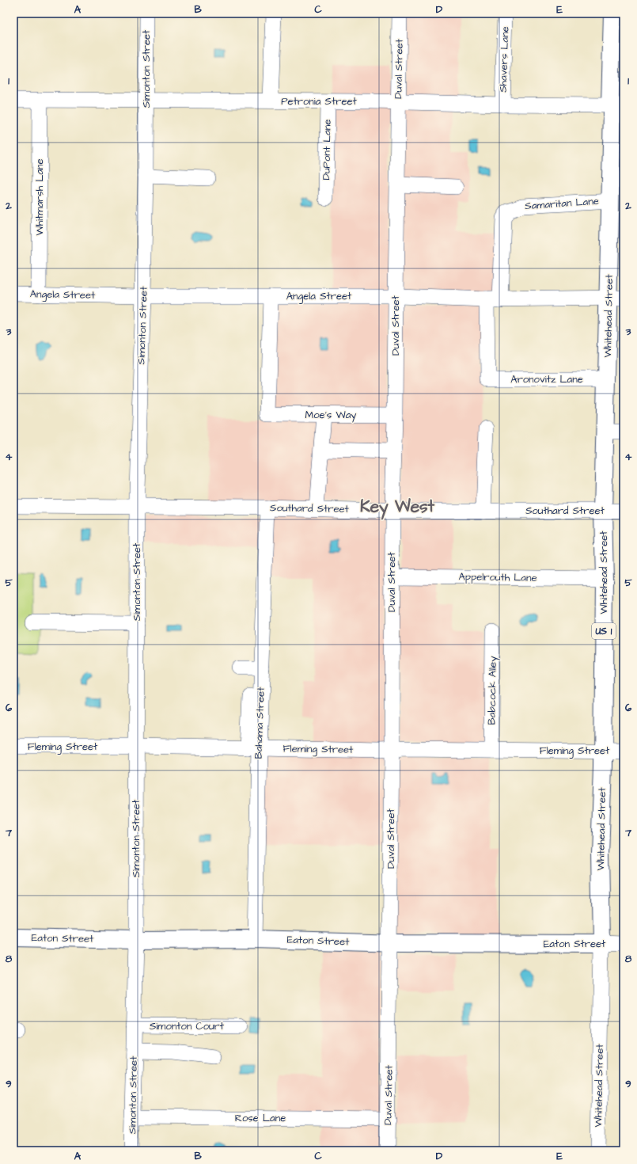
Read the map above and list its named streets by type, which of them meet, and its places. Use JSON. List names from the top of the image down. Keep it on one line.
{"streets":{"main road":["Whitehead Street","US 1","Eaton Street"],"street":["Shavers Lane","Simonton Street","Duval Street","Petronia Street","DuPont Lane","Whitmarsh Lane","Samaritan Lane","Angela Street","Aronovitz Lane","Moe's Way","Southard Street","Appelrouth Lane","Babcock Alley","Bahama Street","Fleming Street","Simonton Court","Rose Lane"]},"crossings":[["Shavers Lane","Petronia Street"],["Simonton Street","Petronia Street"],["Simonton Street","Angela Street"],["Simonton Street","Southard Street"],["Simonton Street","Fleming Street"],["Simonton Street","Eaton Street"],["Simonton Street","Simonton Court"],["Simonton Street","Rose Lane"],["Duval Street","Petronia Street"],["Duval Street","Angela Street"],["Duval Street","Moe's Way"],["Duval Street","Southard Street"],["Duval Street","Appelrouth Lane"],["Duval Street","Fleming Street"],["Duval Street","Eaton Street"],["Duval Street","Rose Lane"],["Petronia Street","DuPont Lane"],["Petronia Street","Whitmarsh Lane"],["Petronia Street","Whitehead Street"],["Whitmarsh Lane","Angela Street"],["Samaritan Lane","Angela Street"],["Samaritan Lane","Whitehead Street"],["Samaritan Lane","Aronovitz Lane"],["Angela Street","Whitehead Street"],["Angela Street","Moe's Way"],["Whitehead Street","Aronovitz Lane"],["Whitehead Street","Southard Street"],["Whitehead Street","Appelrouth Lane"],["Whitehead Street","Fleming Street"],["Whitehead Street","Eaton Street"],["Southard Street","Bahama Street"],["Babcock Alley","Fleming Street"],["Bahama Street","Fleming Street"],["Bahama Street","Eaton Street"]],"districts":["Key West"],"grid":{"columns":["A","B","C","D","E"],"rows":["1","2","3","4","5","6","7","8","9"]}}
